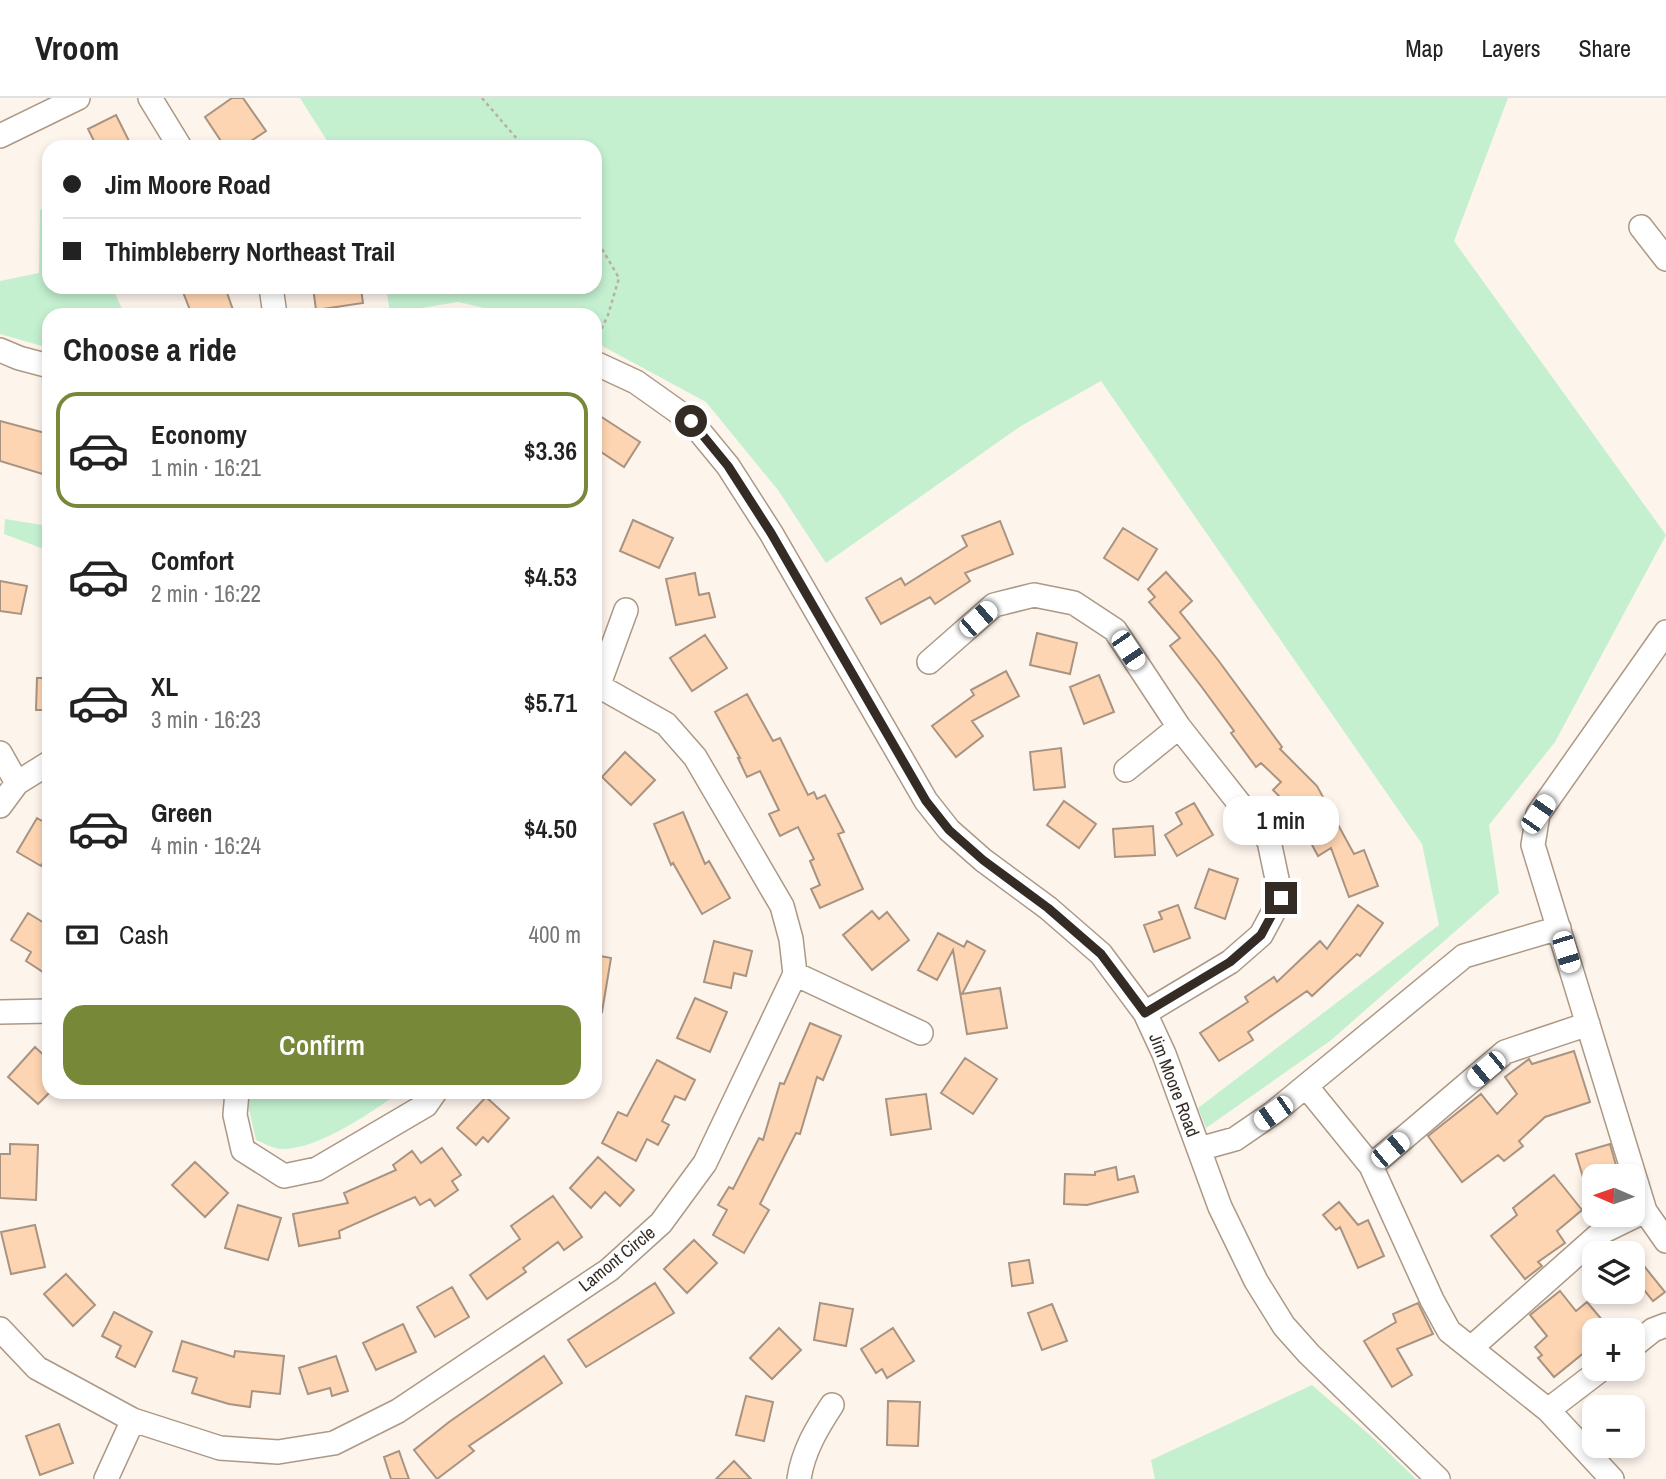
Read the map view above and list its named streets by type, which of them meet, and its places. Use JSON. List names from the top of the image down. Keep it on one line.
{"streets":{"street":["Jim Moore Road","Lamont Circle"]},"north":"left","page":{"header":"Vroom","nav":["Map","Layers","Share"],"banner":["Jim Moore Road","Thimbleberry Northeast Trail"],"heading":"Choose a ride","list":[{"name":"Economy","note":"1 min · 16:21","value":"$3.36"},{"name":"Comfort","note":"2 min · 16:22","value":"$4.53"},{"name":"XL","note":"3 min · 16:23","value":"$5.71"},{"name":"Green","note":"4 min · 16:24","value":"$4.50"}],"bubble":"1 min","pay":["Cash","400 m"],"buttons":"Confirm","map_buttons":["+","−"]}}
